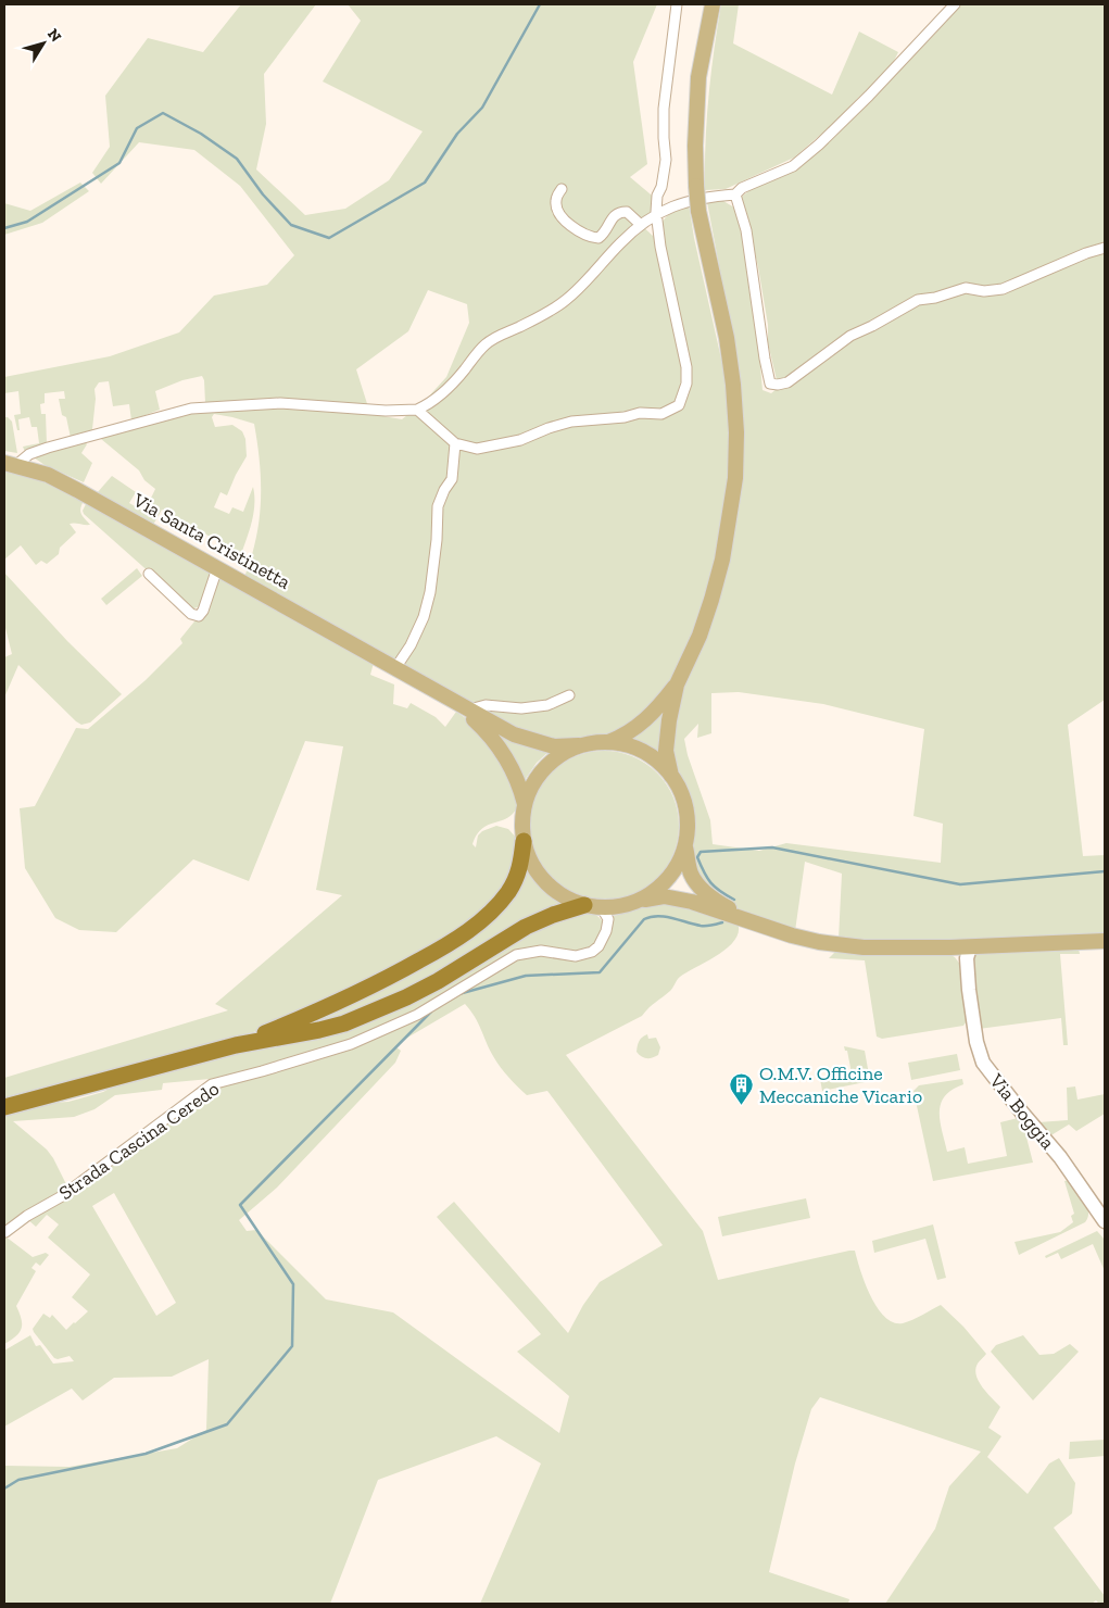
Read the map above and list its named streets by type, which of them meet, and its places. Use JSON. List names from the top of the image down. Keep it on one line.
{"streets":{"main road":["Via Santa Cristinetta"],"street":["Via Boggia","Strada Cascina Ceredo"]},"crossings":[["Via Santa Cristinetta","Strada Cascina Ceredo"]],"places":{"building":["O.M.V. Officine Meccaniche Vicario"]},"north":"top right"}
